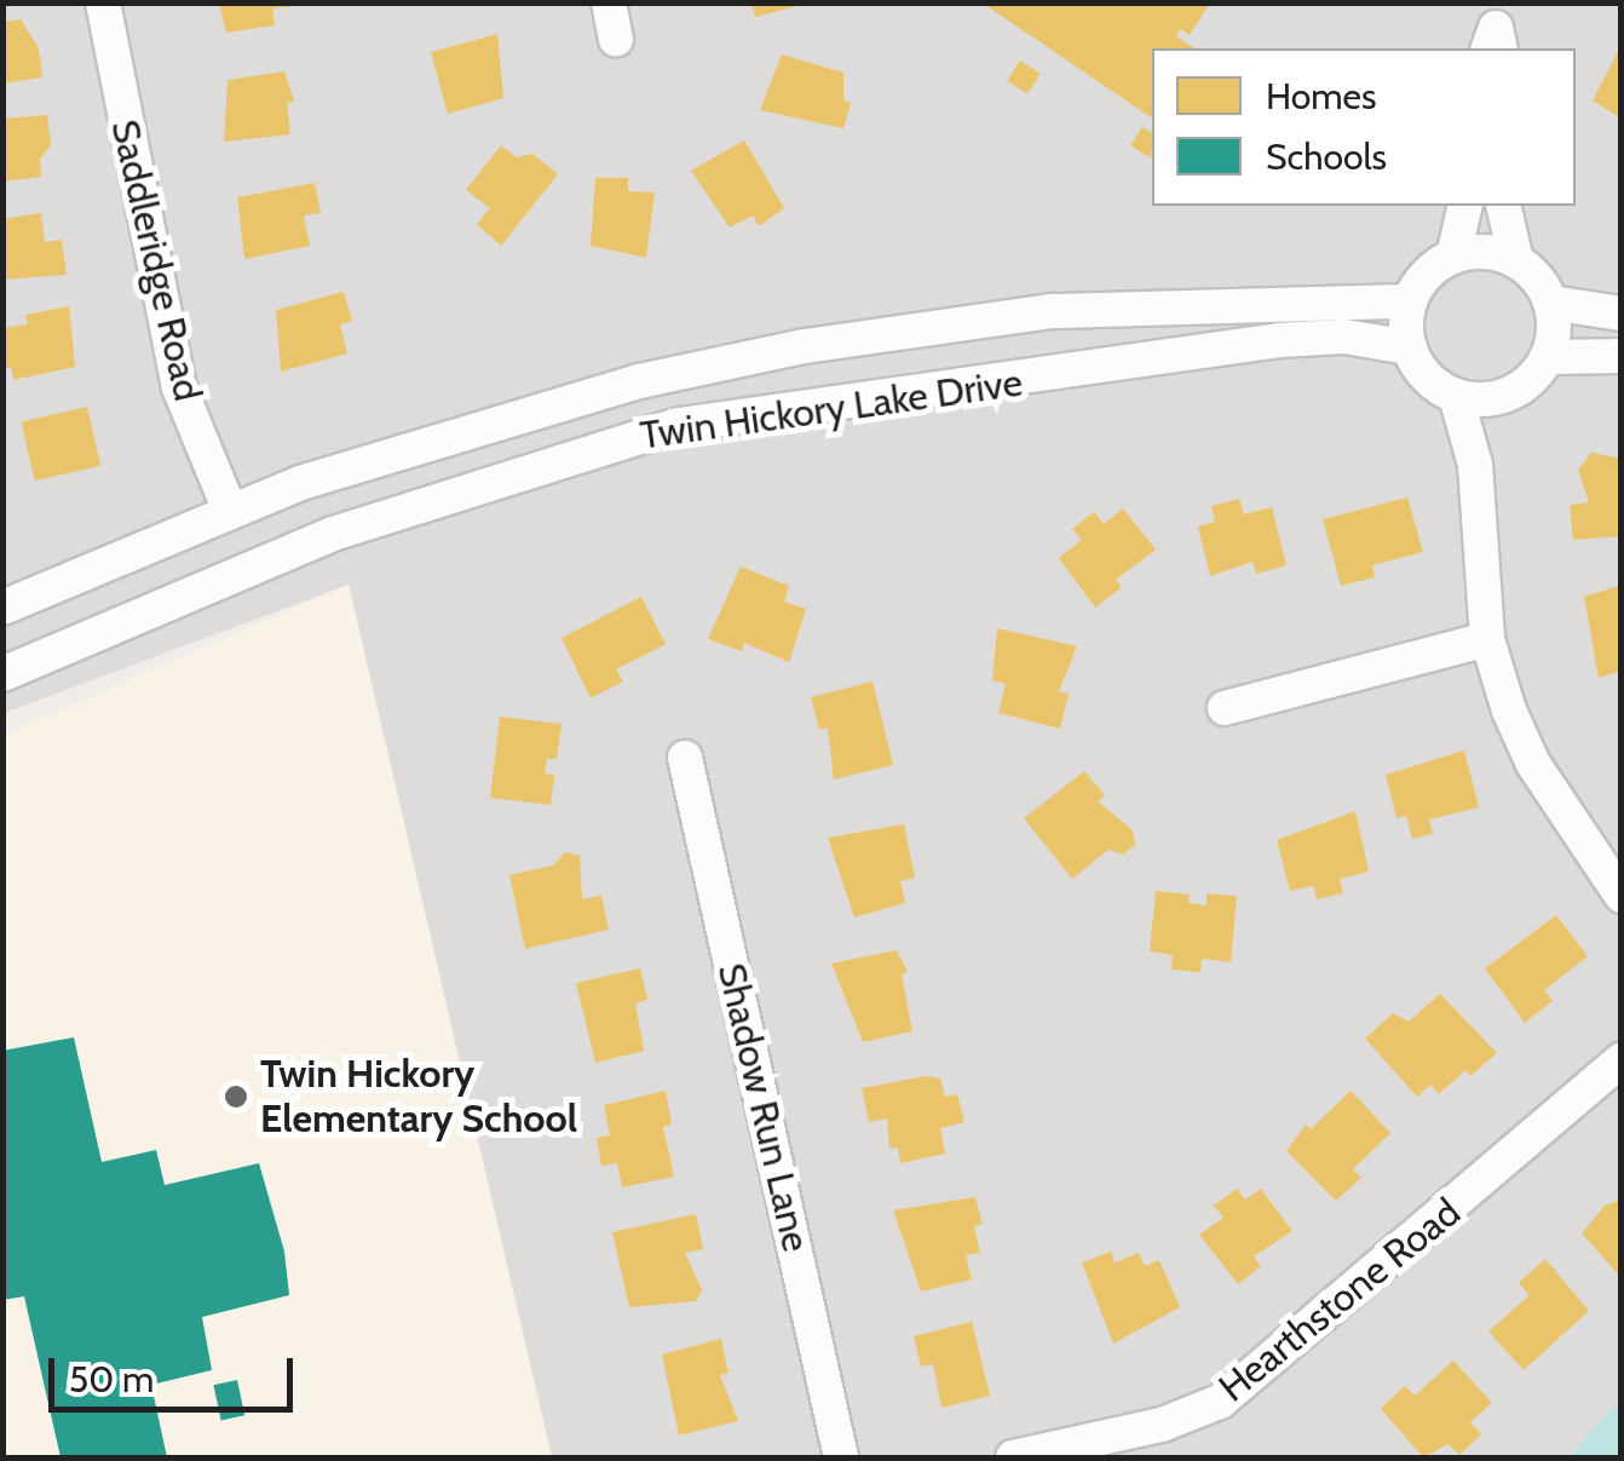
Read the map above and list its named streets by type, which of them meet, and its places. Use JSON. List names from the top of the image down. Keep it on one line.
{"streets":{"street":["Saddleridge Road","Twin Hickory Lake Drive","Shadow Run Lane","Hearthstone Road"]},"crossings":[["Saddleridge Road","Twin Hickory Lake Drive"]],"places":["Twin Hickory Elementary School"],"legend":["Homes","Schools"],"scale_bar":"50 m"}
